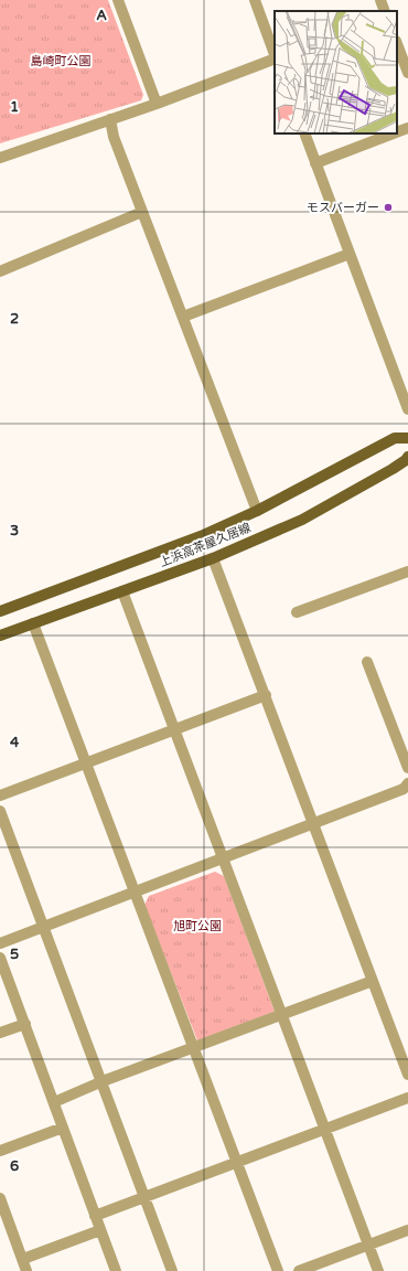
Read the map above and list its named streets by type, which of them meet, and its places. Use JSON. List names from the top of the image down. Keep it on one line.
{"streets":{"main road":["上浜高茶屋久居線"]},"parks":["島崎町公園","旭町公園"],"places":["モスバーガー"],"grid":{"columns":["A"],"rows":["1","2","3","4","5","6"]}}
